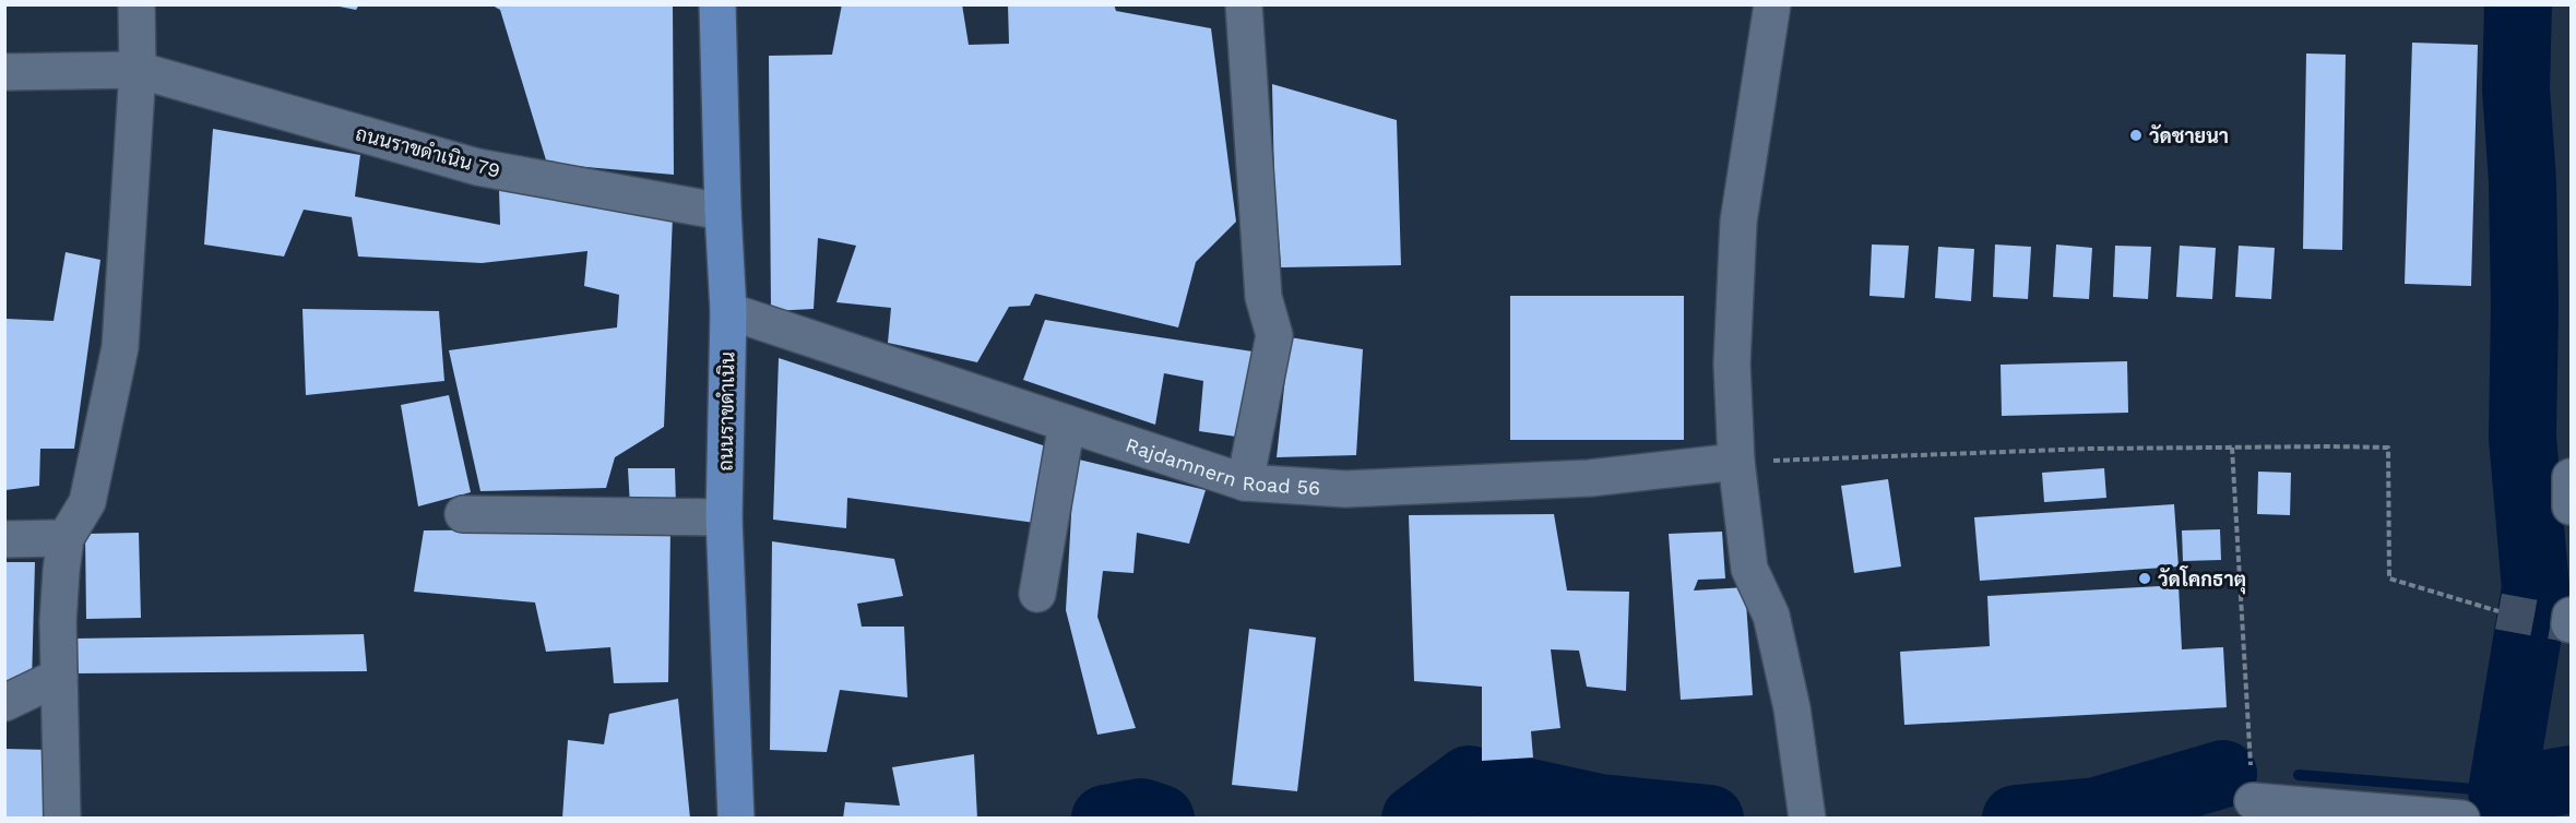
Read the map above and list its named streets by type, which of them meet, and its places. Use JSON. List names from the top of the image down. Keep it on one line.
{"streets":{"main road":["ถนนราขดำเนิน"],"street":["ถนนราขดำเนิน 79","Rajdamnern Road 56"]},"crossings":[["ถนนราขดำเนิน 79","ถนนราขดำเนิน"],["ถนนราขดำเนิน","Rajdamnern Road 56"]],"places":["วัดชายนา","วัดโคกธาตุ"]}
